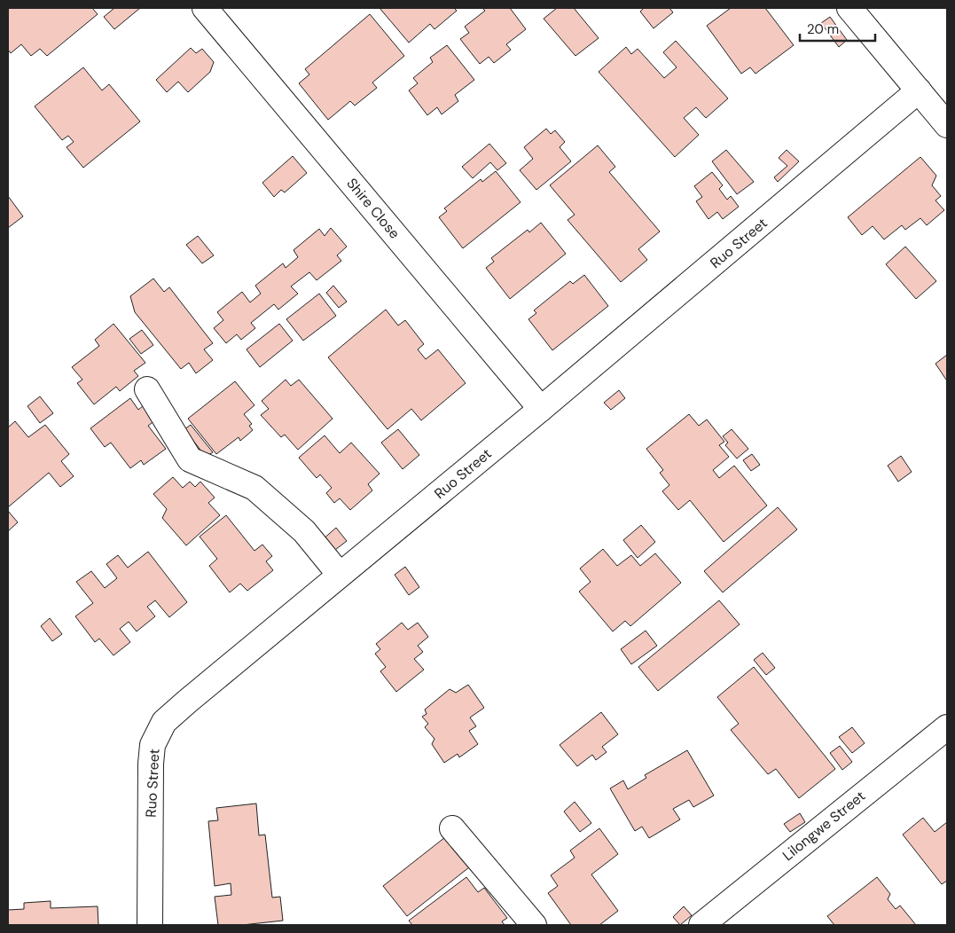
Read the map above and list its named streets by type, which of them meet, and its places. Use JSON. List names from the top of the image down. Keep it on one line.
{"streets":{"street":["Shire Close","Ruo Street","Lilongwe Street"]},"crossings":[["Shire Close","Ruo Street"]],"scale_bar":"20 m"}
